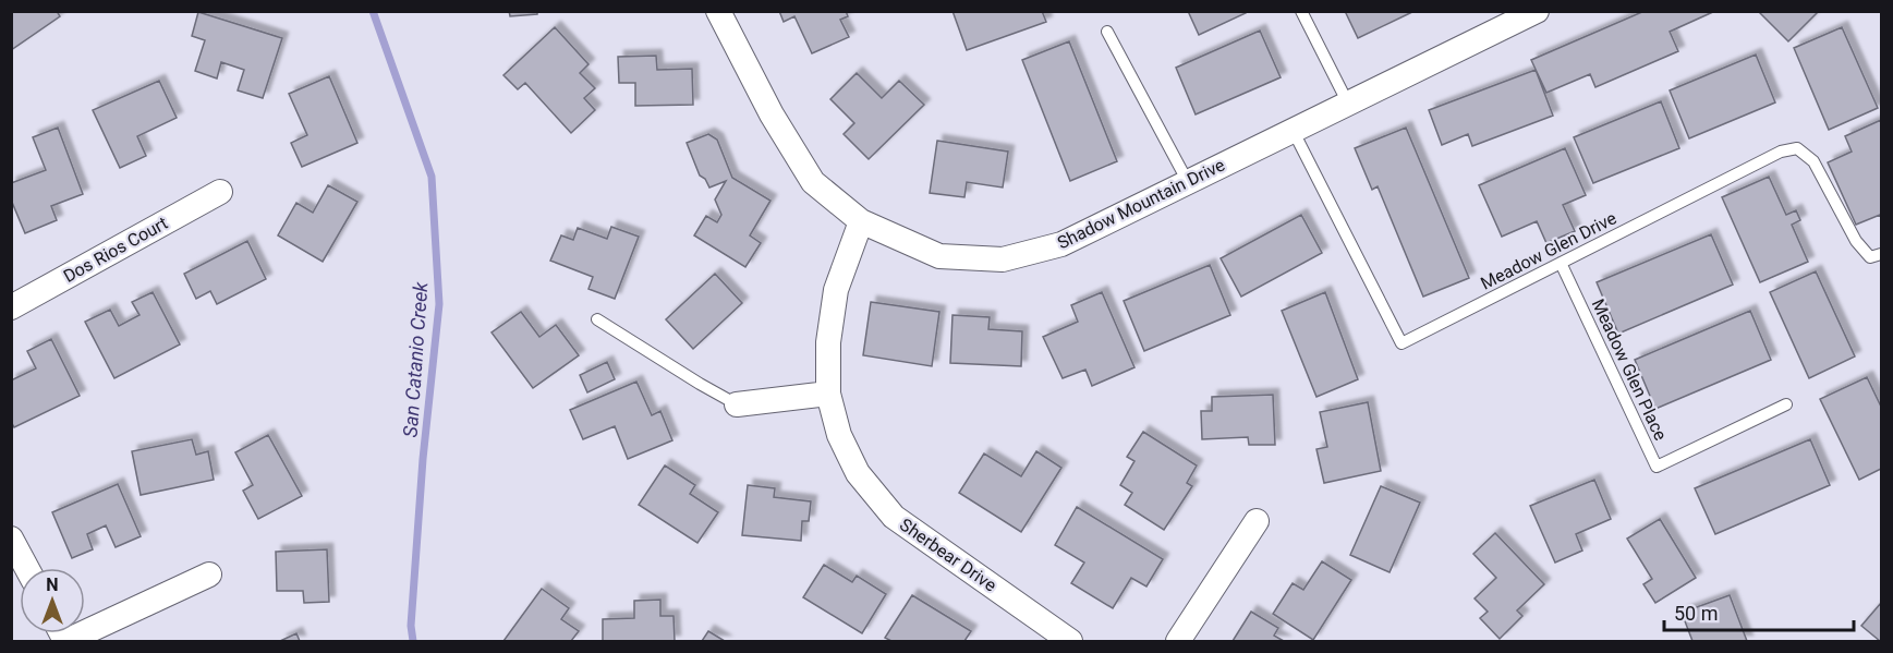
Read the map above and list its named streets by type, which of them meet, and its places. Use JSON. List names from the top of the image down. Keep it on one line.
{"streets":{"street":["Shadow Mountain Drive","Dos Rios Court","Sherbear Drive"],"lane":["Meadow Glen Drive","Meadow Glen Place"]},"crossings":[["Shadow Mountain Drive","Meadow Glen Drive"],["Shadow Mountain Drive","Sherbear Drive"],["Meadow Glen Drive","Meadow Glen Place"]],"water":["San Catanio Creek"],"scale_bar":"50 m","north":"top"}
